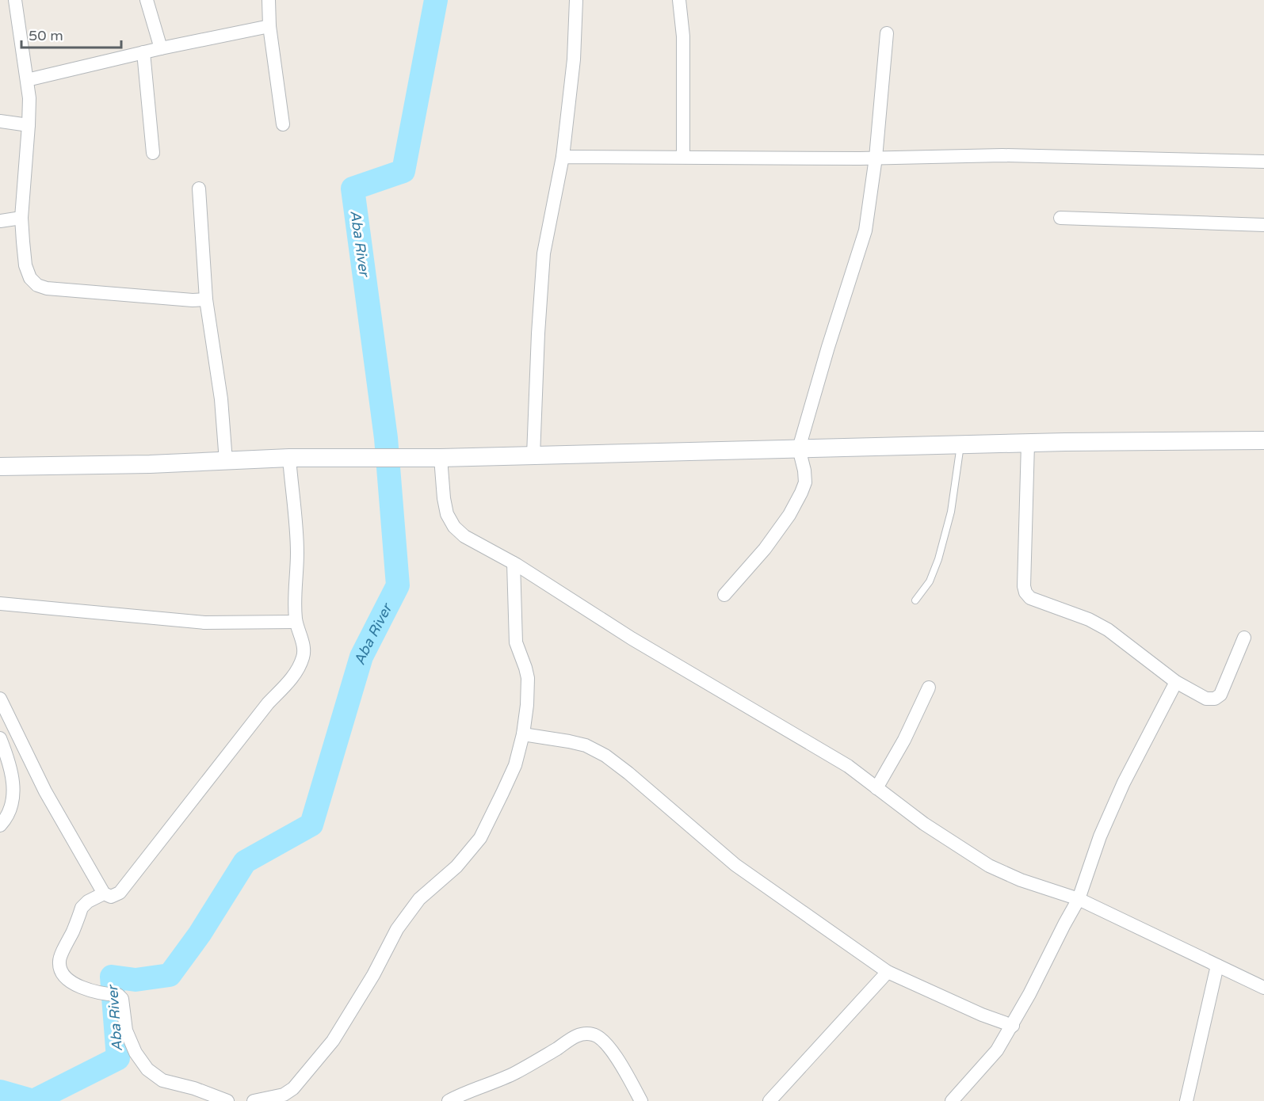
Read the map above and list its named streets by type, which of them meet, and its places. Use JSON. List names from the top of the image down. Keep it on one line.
{"water":["Aba River"],"scale_bar":"50 m"}
